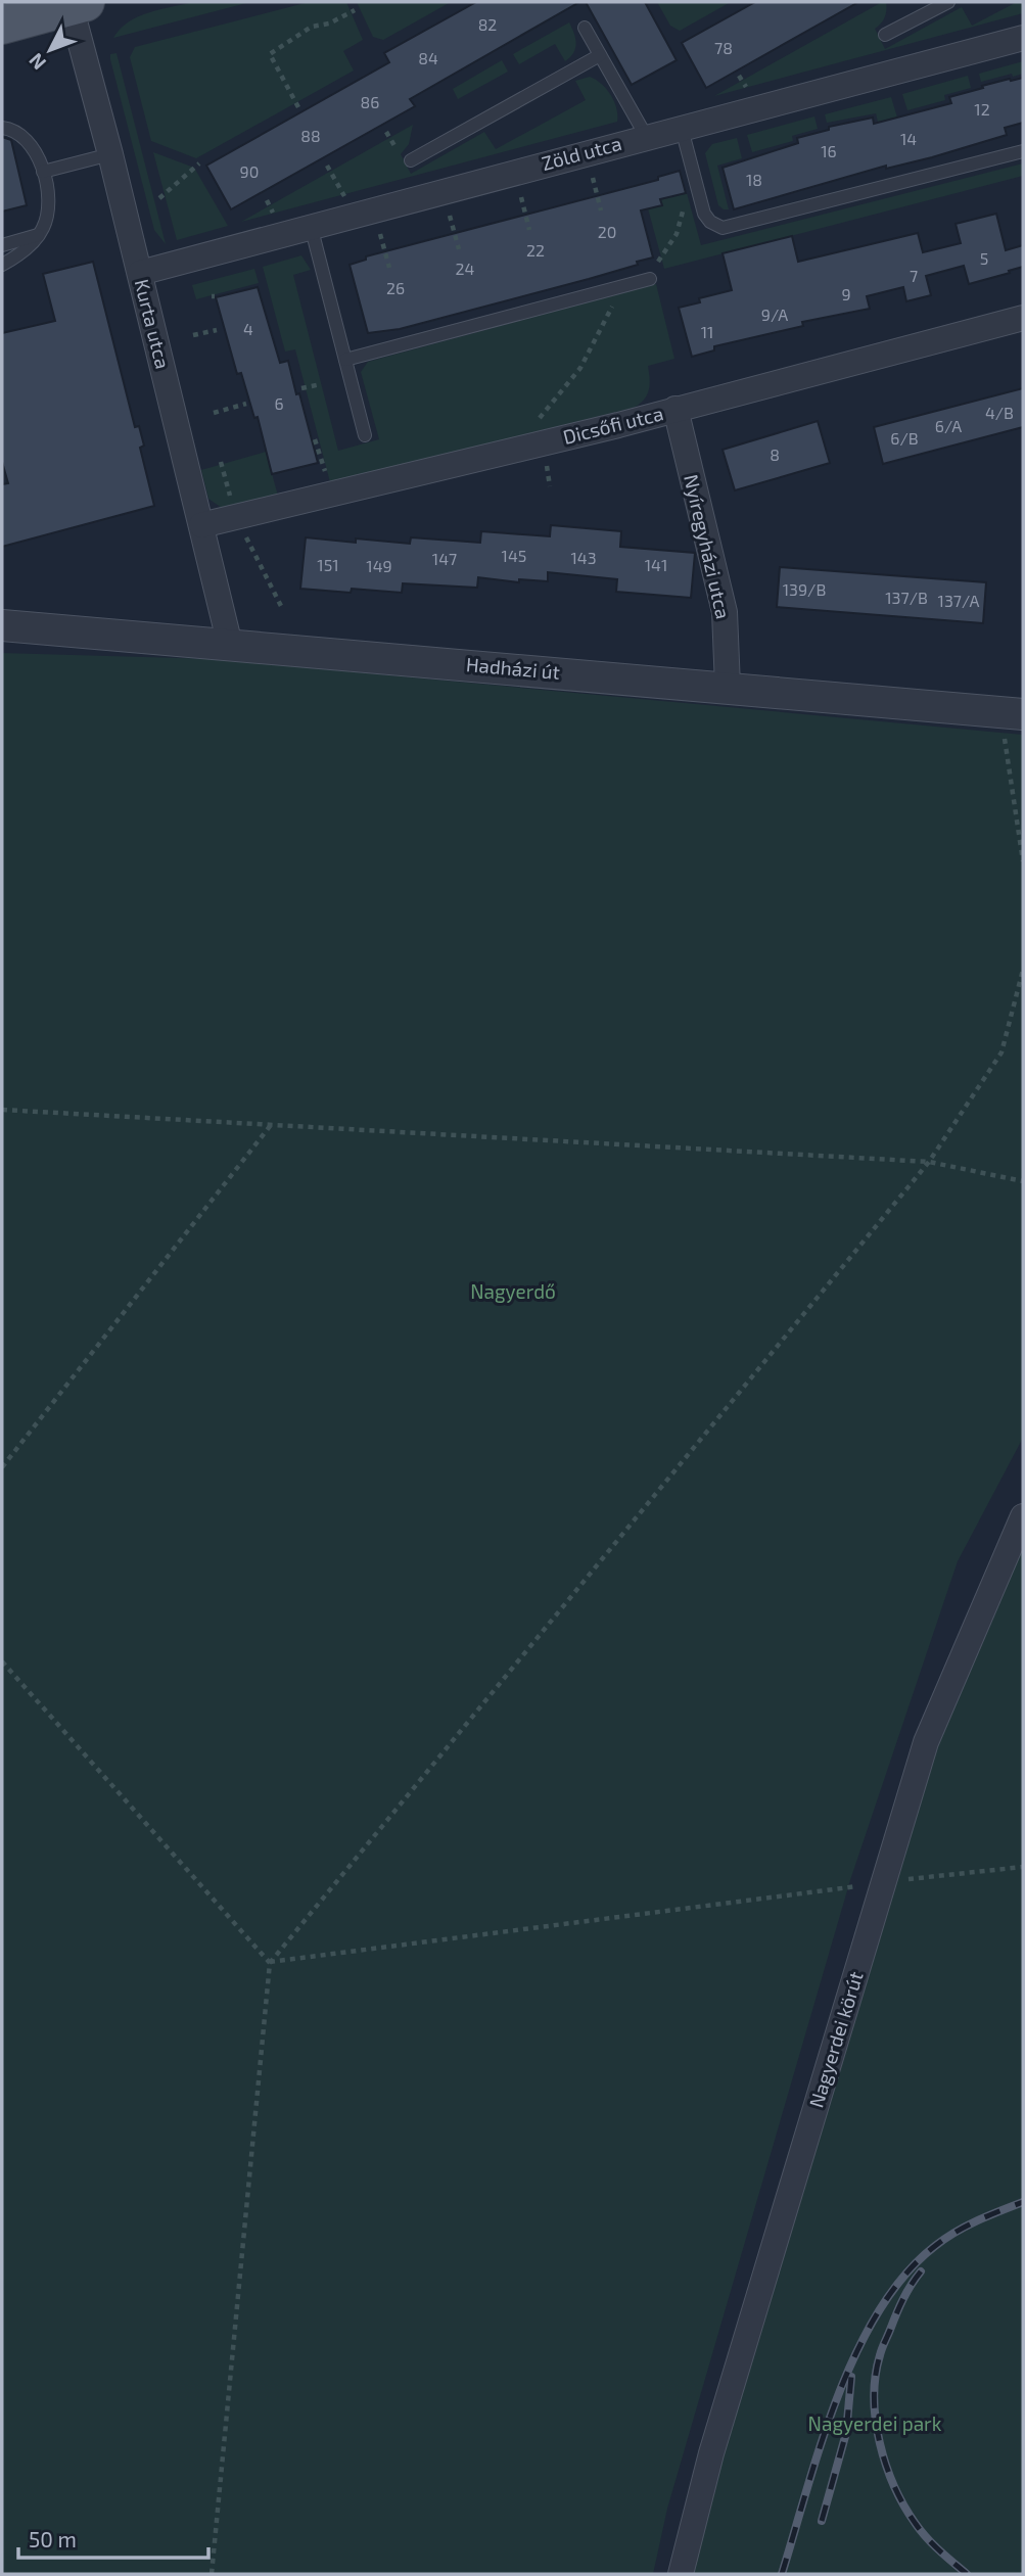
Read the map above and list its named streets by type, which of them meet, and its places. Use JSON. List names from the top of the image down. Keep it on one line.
{"streets":{"street":["Zöld utca","Kurta utca","Dicsőfi utca","Nyíregyházi utca","Hadházi út","Nagyerdei körút"]},"crossings":[["Zöld utca","Kurta utca"],["Kurta utca","Dicsőfi utca"],["Kurta utca","Hadházi út"],["Dicsőfi utca","Nyíregyházi utca"],["Nyíregyházi utca","Hadházi út"]],"parks":["Nagyerdő","Nagyerdei park"],"house_numbers":["82","78","84","86","12","88","14","16","90","18","20","22","5","24","7","26","9","9/A","4","11","6","4/B","6/A","6/B","8","145","143","147","151","141","149","139/B","137/B","137/A"],"scale_bar":"50 m","north":"bottom left"}
